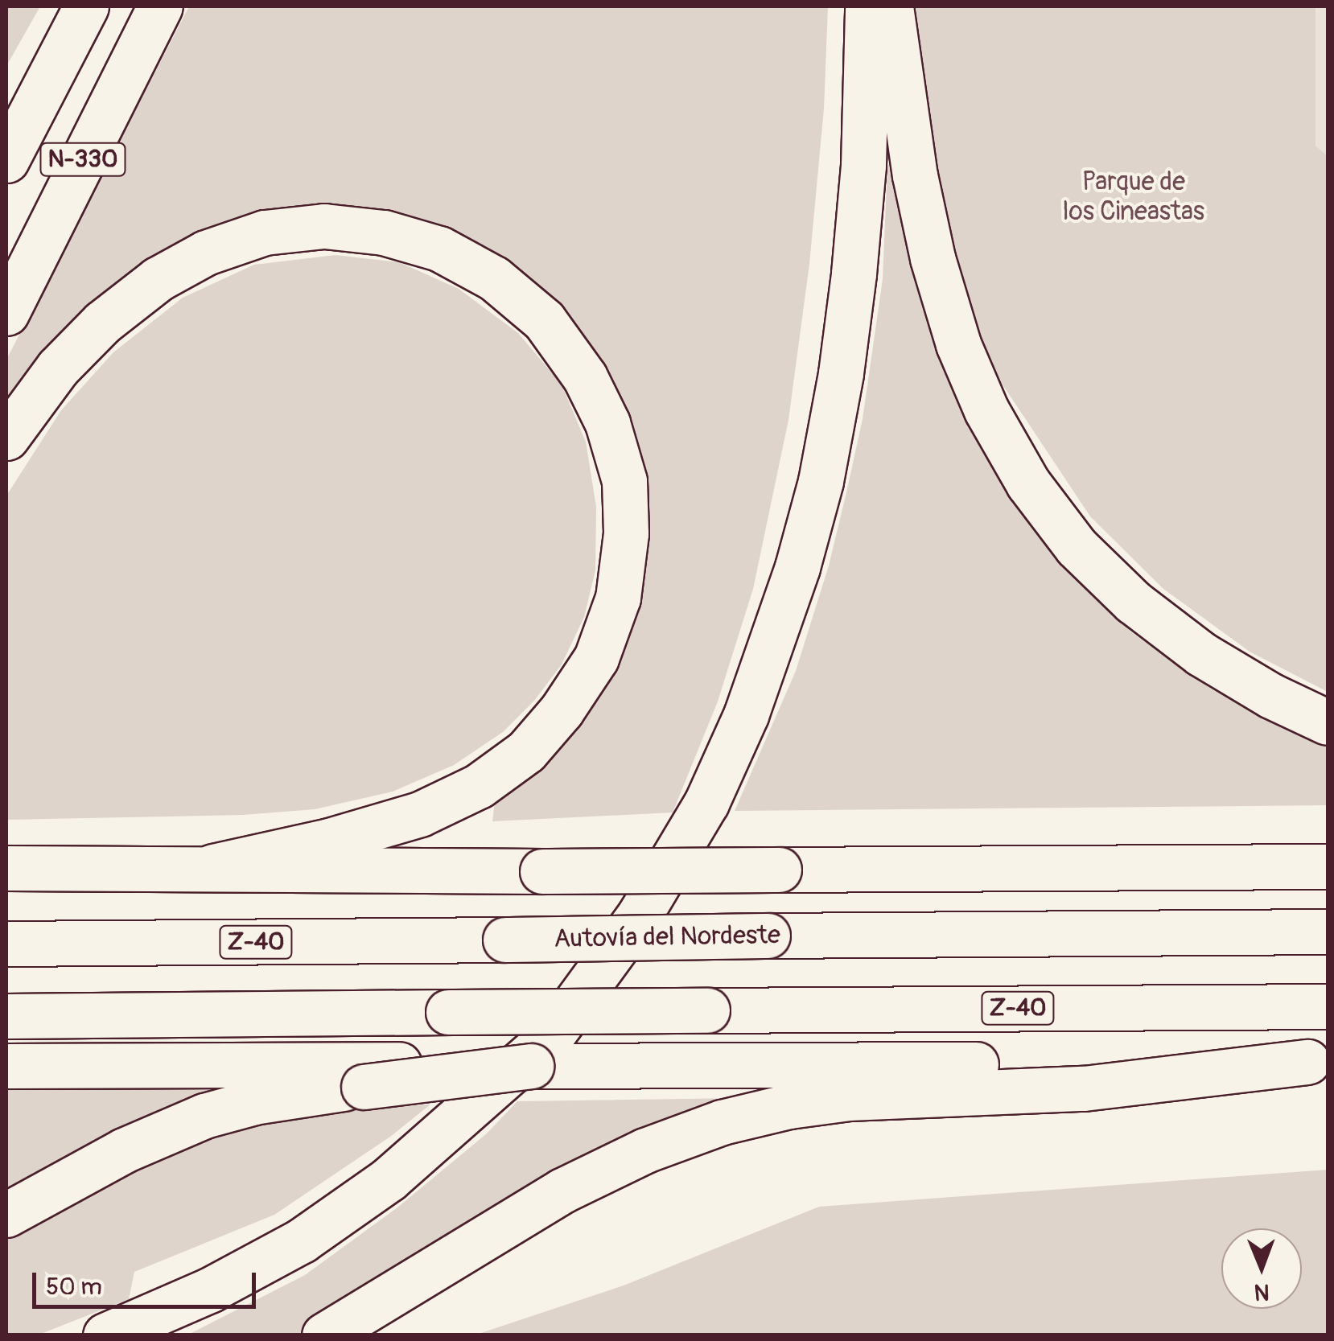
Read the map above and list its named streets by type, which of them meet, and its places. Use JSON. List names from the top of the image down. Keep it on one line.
{"streets":{"highway":["N-330","Autovía del Nordeste","Z-40"]},"parks":["Parque de los Cineastas"],"scale_bar":"50 m","north":"bottom"}
